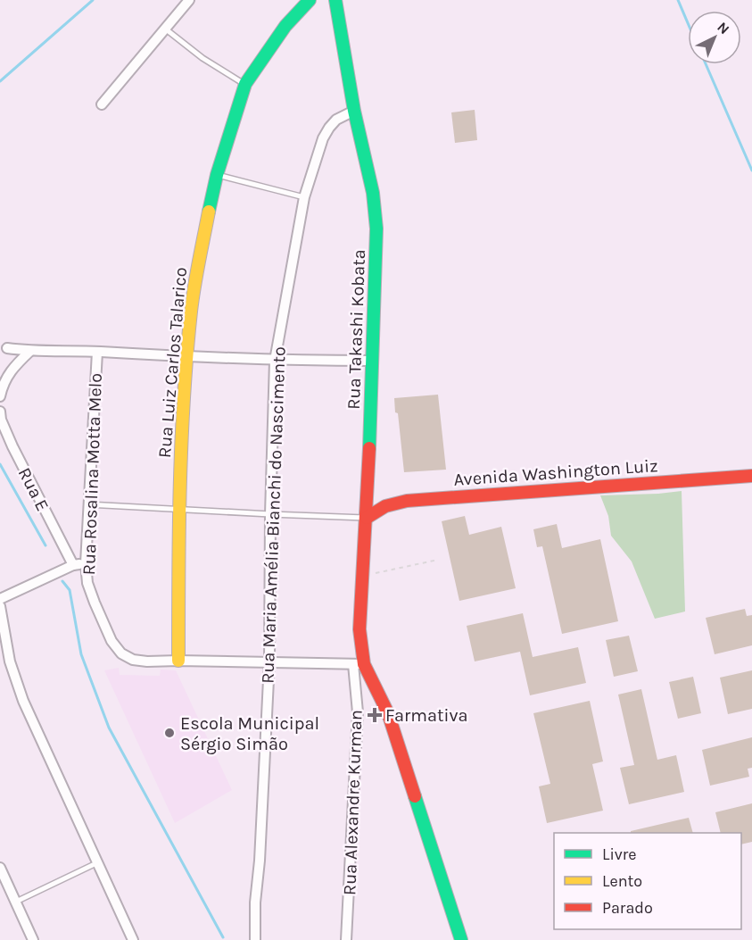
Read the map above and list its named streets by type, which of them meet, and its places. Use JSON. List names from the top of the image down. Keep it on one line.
{"streets":{"street":["Rua Takashi Kobata","Rua Luiz Carlos Talarico","Avenida Washington Luiz","Rua Rosalina Motta Melo","Rua E","Rua Maria Amélia Bianchi do Nascimento","Rua Alexandre Kurman"]},"crossings":[["Rua Takashi Kobata","Avenida Washington Luiz"],["Rua Takashi Kobata","Rua Maria Amélia Bianchi do Nascimento"],["Rua Takashi Kobata","Rua Alexandre Kurman"],["Rua Luiz Carlos Talarico","Rua Rosalina Motta Melo"]],"places":{"health":["Farmativa"],"other":["Escola Municipal Sérgio Simão"]},"legend":["Livre","Lento","Parado"],"north":"top right"}
